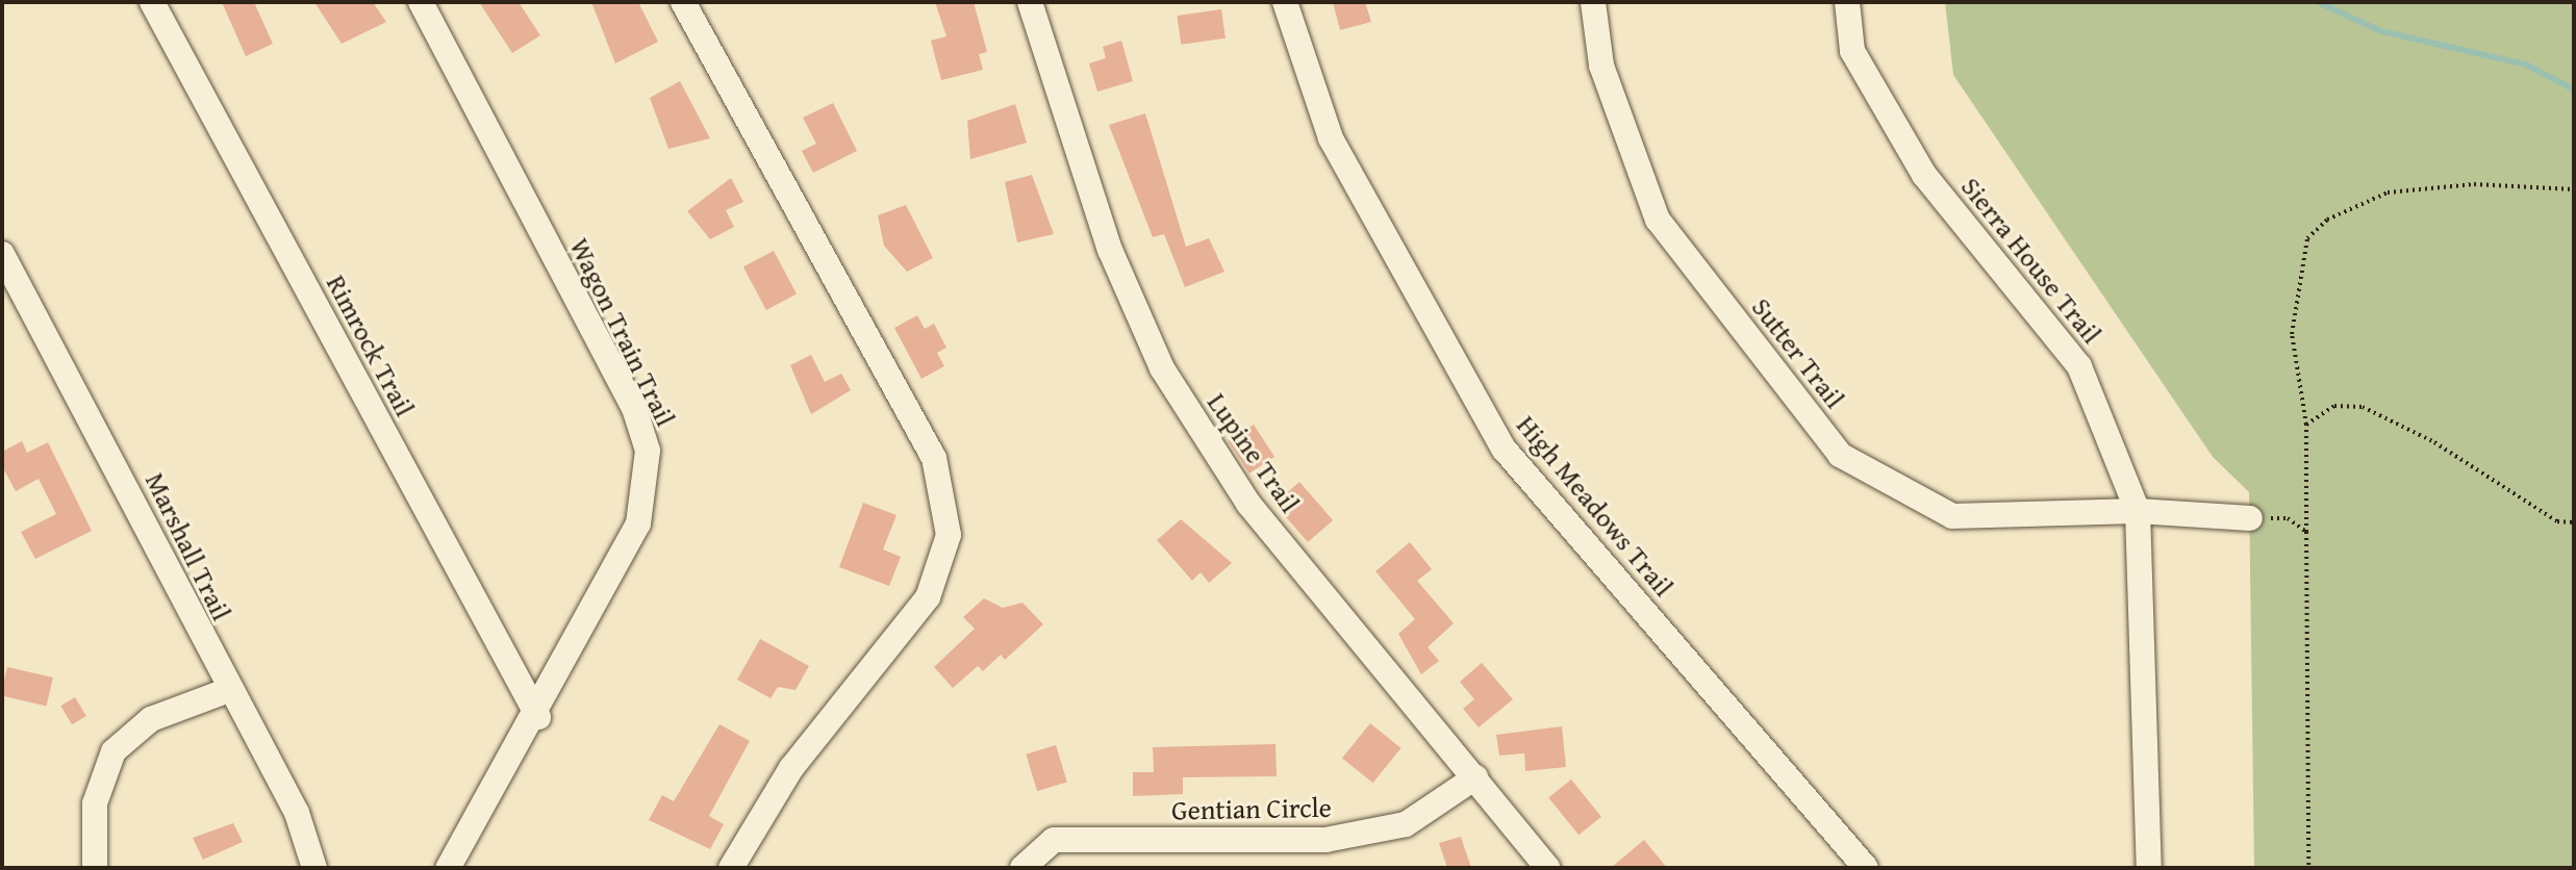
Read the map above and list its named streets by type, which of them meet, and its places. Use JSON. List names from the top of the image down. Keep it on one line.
{"streets":{"street":["Sierra House Trail","Wagon Train Trail","Rimrock Trail","Sutter Trail","Lupine Trail","High Meadows Trail","Marshall Trail","Gentian Circle"]},"crossings":[["Sierra House Trail","Sutter Trail"],["Wagon Train Trail","Rimrock Trail"],["Lupine Trail","Gentian Circle"]]}
